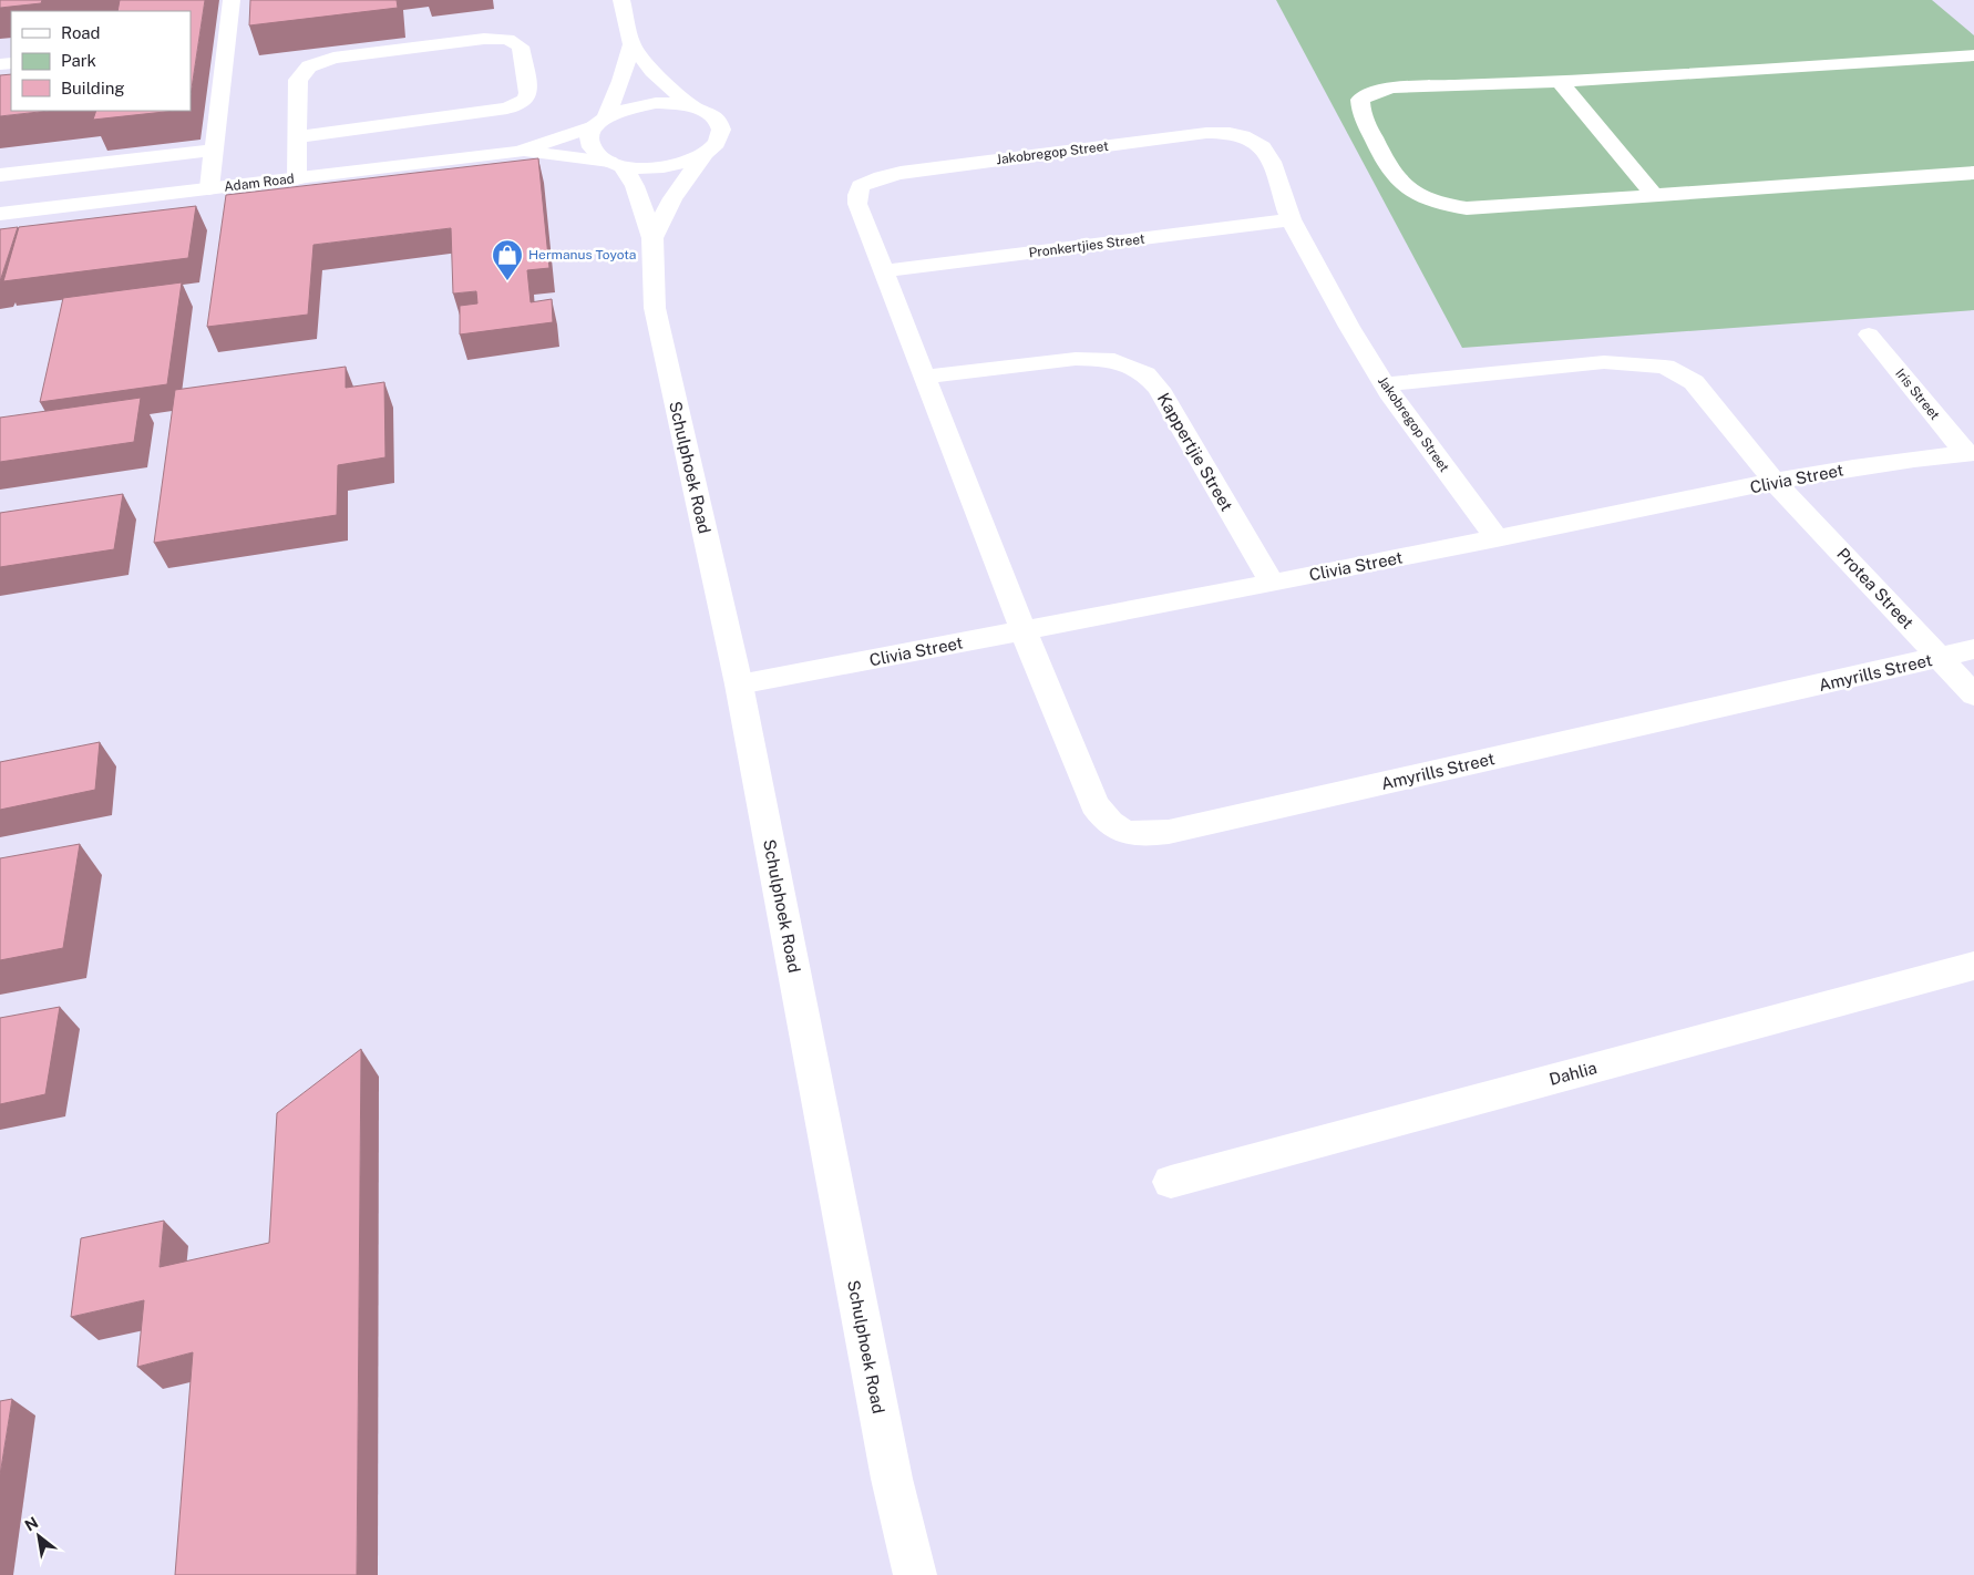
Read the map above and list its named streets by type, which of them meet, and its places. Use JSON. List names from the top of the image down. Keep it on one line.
{"streets":{"street":["Jakobregop Street","Adam Road","Pronkertjies Street","Iris Street","Kappertjie Street","Schulphoek Road","Clivia Street","Protea Street","Amyrills Street","Dahlia"]},"crossings":[["Jakobregop Street","Pronkertjies Street"],["Jakobregop Street","Kappertjie Street"],["Jakobregop Street","Clivia Street"],["Jakobregop Street","Protea Street"],["Jakobregop Street","Amyrills Street"],["Adam Road","Schulphoek Road"],["Iris Street","Clivia Street"],["Kappertjie Street","Clivia Street"],["Schulphoek Road","Clivia Street"],["Clivia Street","Protea Street"],["Clivia Street","Amyrills Street"],["Protea Street","Amyrills Street"]],"places":{"shop":["Hermanus Toyota"]},"legend":["Road","Park","Building"],"north":"top left"}
